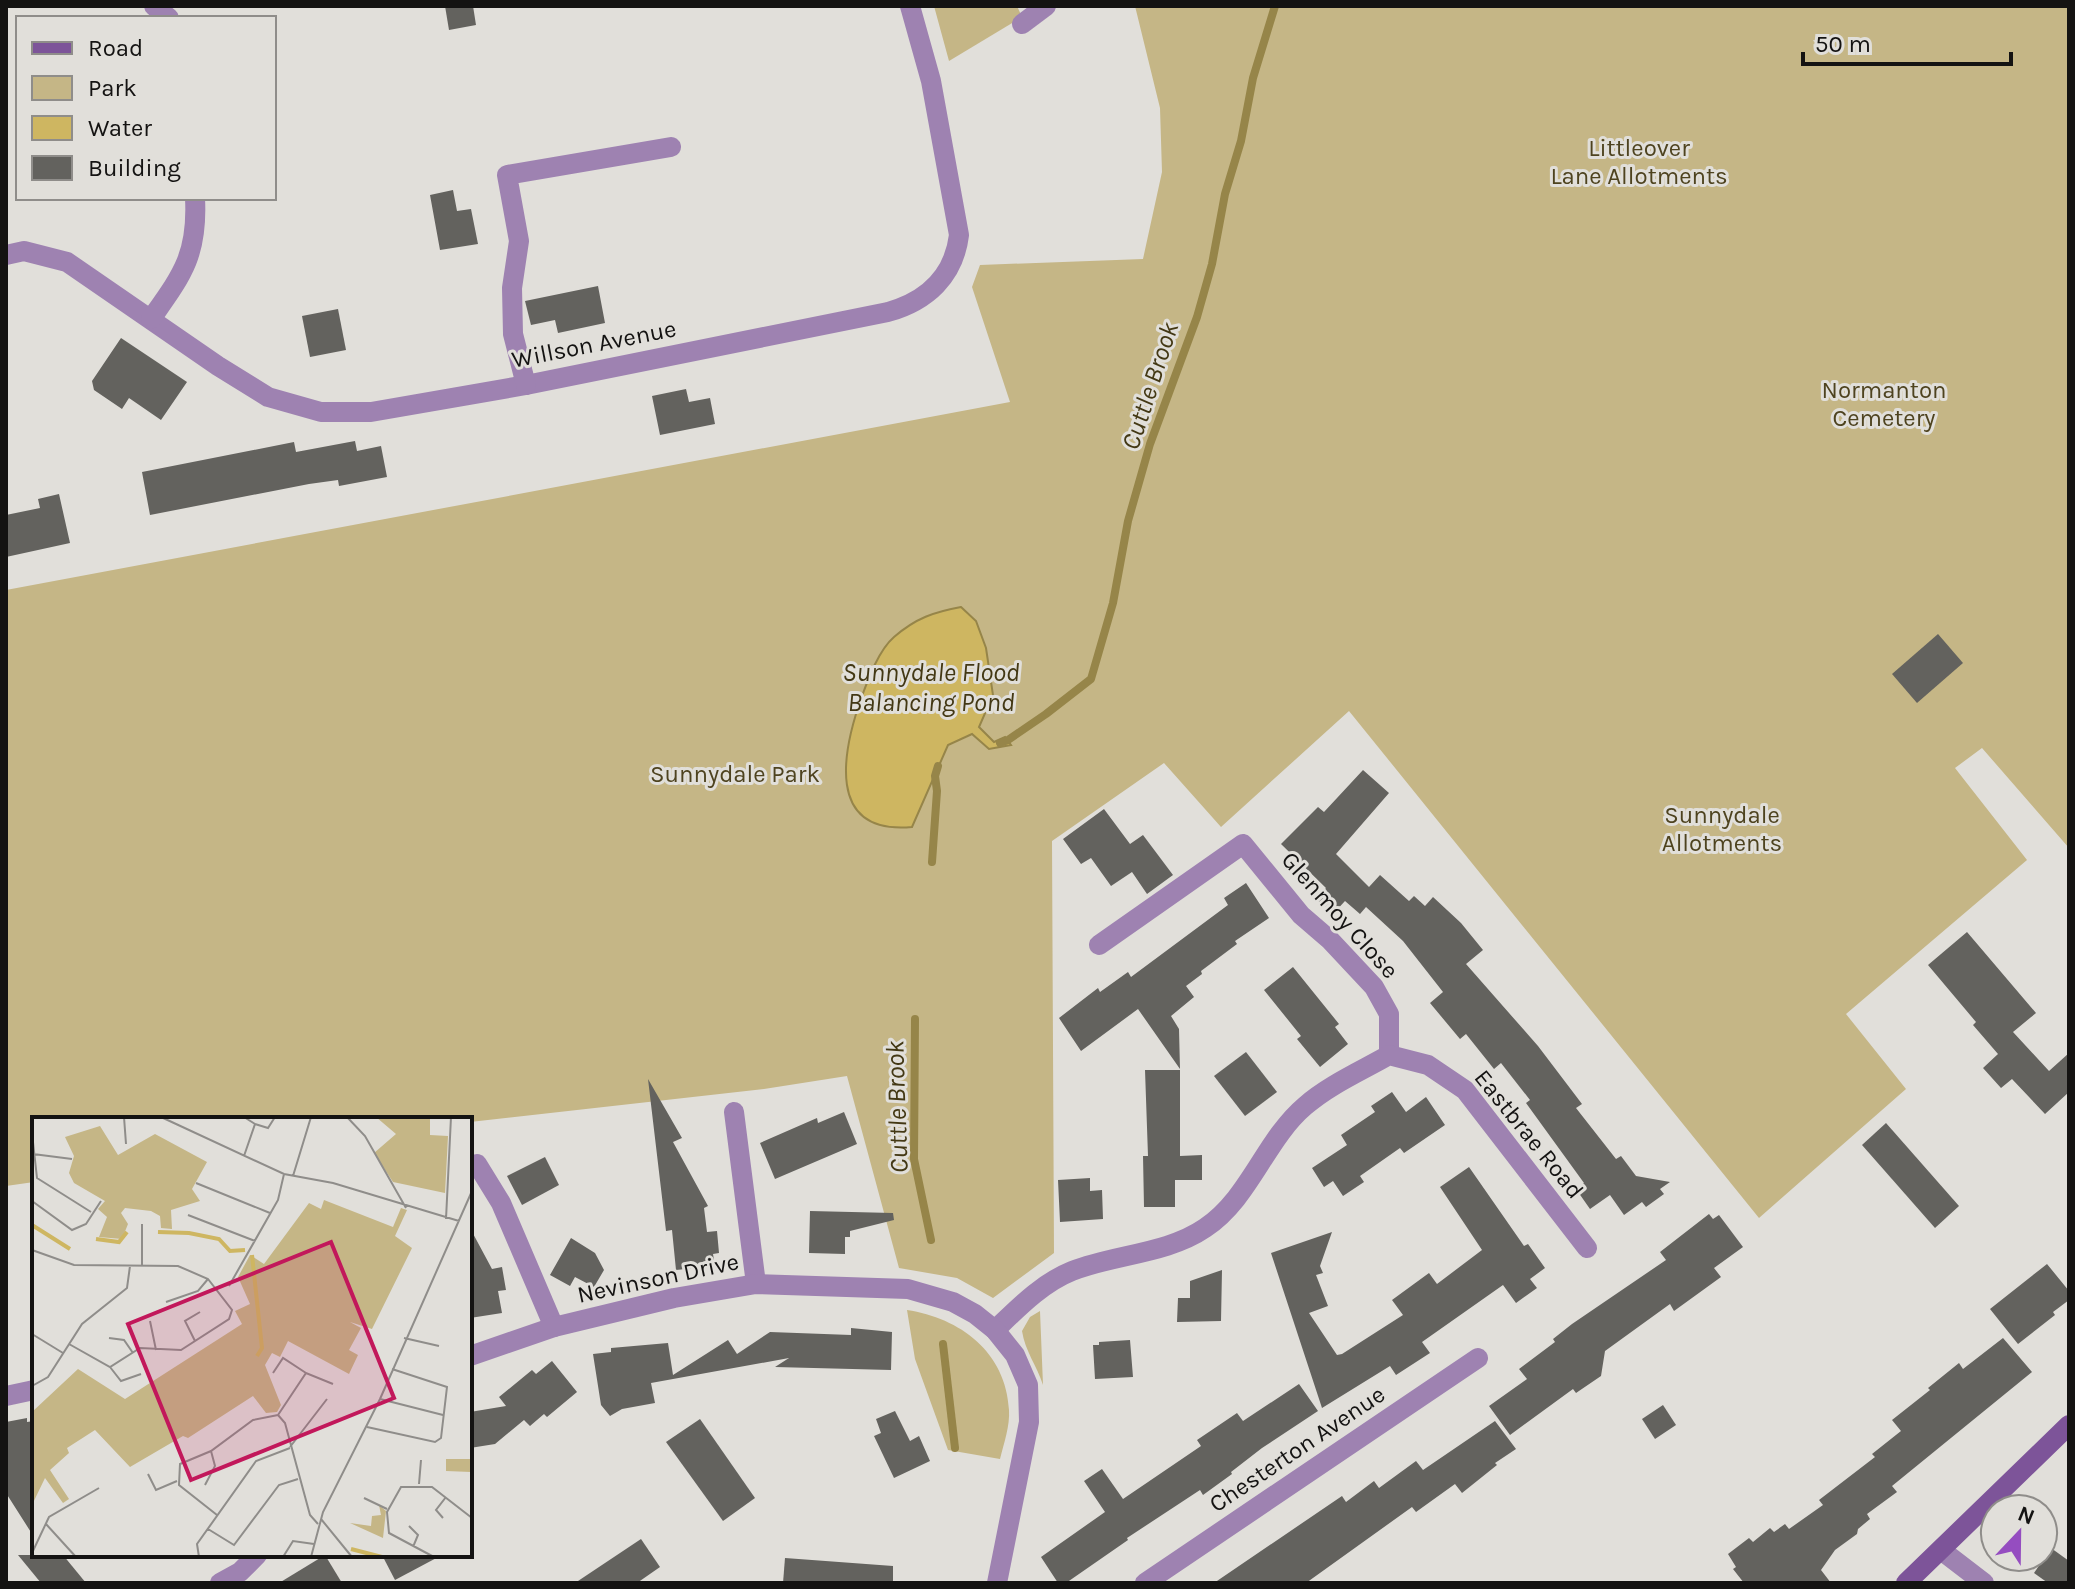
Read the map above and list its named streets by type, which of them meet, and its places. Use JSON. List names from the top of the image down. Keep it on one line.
{"streets":{"street":["Willson Avenue","Glenmoy Close","Eastbrae Road","Nevinson Drive","Chesterton Avenue"]},"crossings":[["Glenmoy Close","Eastbrae Road"]],"water":["Cuttle Brook","Sunnydale Flood Balancing Pond"],"parks":["Littleover Lane Allotments","Normanton Cemetery","Sunnydale Park","Sunnydale Allotments"],"legend":["Road","Park","Water","Building"],"scale_bar":"50 m","north":"top"}
